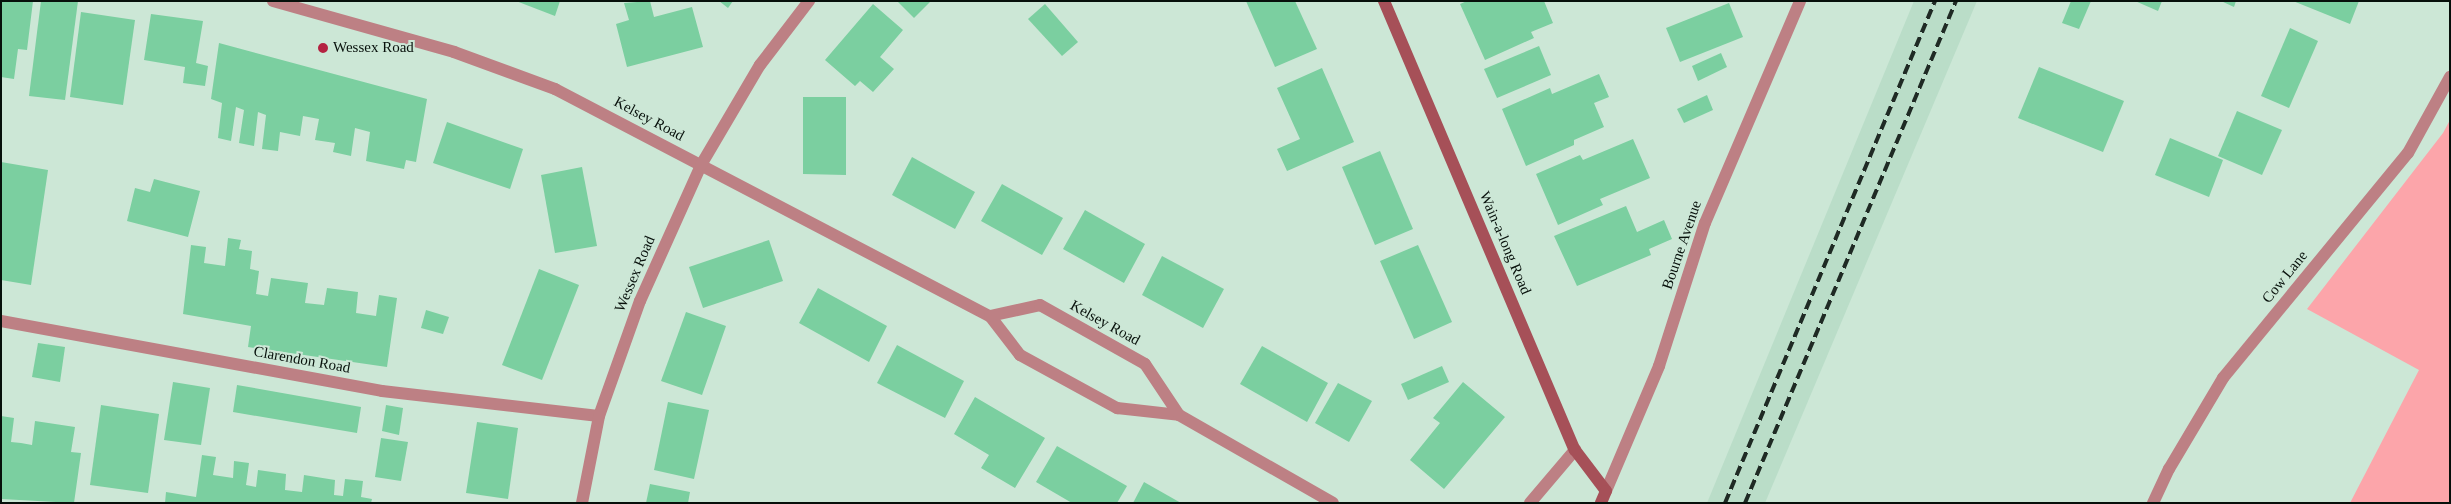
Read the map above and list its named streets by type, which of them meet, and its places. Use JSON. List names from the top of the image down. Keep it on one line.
{"streets":{"street":["Kelsey Road","Wain-a-long Road","Bourne Avenue","Wessex Road","Cow Lane","Clarendon Road"]},"crossings":[["Kelsey Road","Wessex Road"],["Wain-a-long Road","Bourne Avenue"],["Wessex Road","Clarendon Road"]],"places":["Wessex Road"]}
